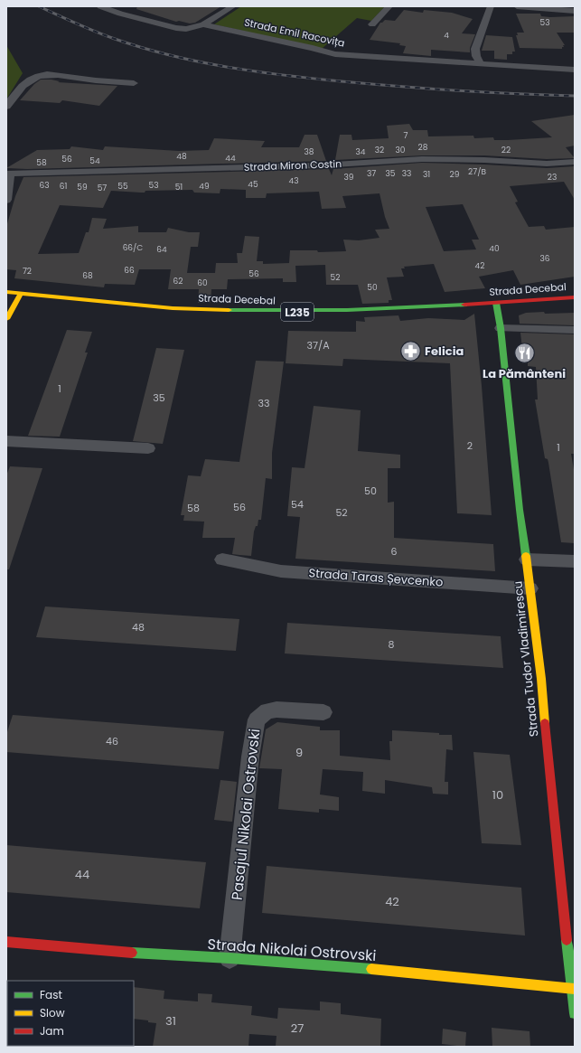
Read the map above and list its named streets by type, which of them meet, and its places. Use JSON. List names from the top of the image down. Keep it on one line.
{"streets":{"street":["Strada Emil Racovița","Strada Miron Costin","Strada Decebal","L235","Strada Taras Șevcenko","Strada Tudor Vladimirescu","Pasajul Nikolai Ostrovski","Strada Nikolai Ostrovski"]},"crossings":[["Strada Decebal","Strada Tudor Vladimirescu"],["Strada Taras Șevcenko","Strada Tudor Vladimirescu"],["Strada Tudor Vladimirescu","Strada Nikolai Ostrovski"],["Pasajul Nikolai Ostrovski","Strada Nikolai Ostrovski"]],"places":{"pharmacy":["Felicia"],"restaurant":["La Pământeni"]},"house_numbers":["53","4","7","28","32","30","22","38","34","48","44","56","54","58","27/B","37","35","33","31","29","39","23","43","45","63","53","61","55","49","59","51","57","66/C","40","64","36","42","66","72","56","68","52","62","60","50","37/A","1","35","33","2","1","50","54","56","58","52","6","48","8","46","9","10","44","42","31","27"],"legend":["Fast","Slow","Jam"]}
